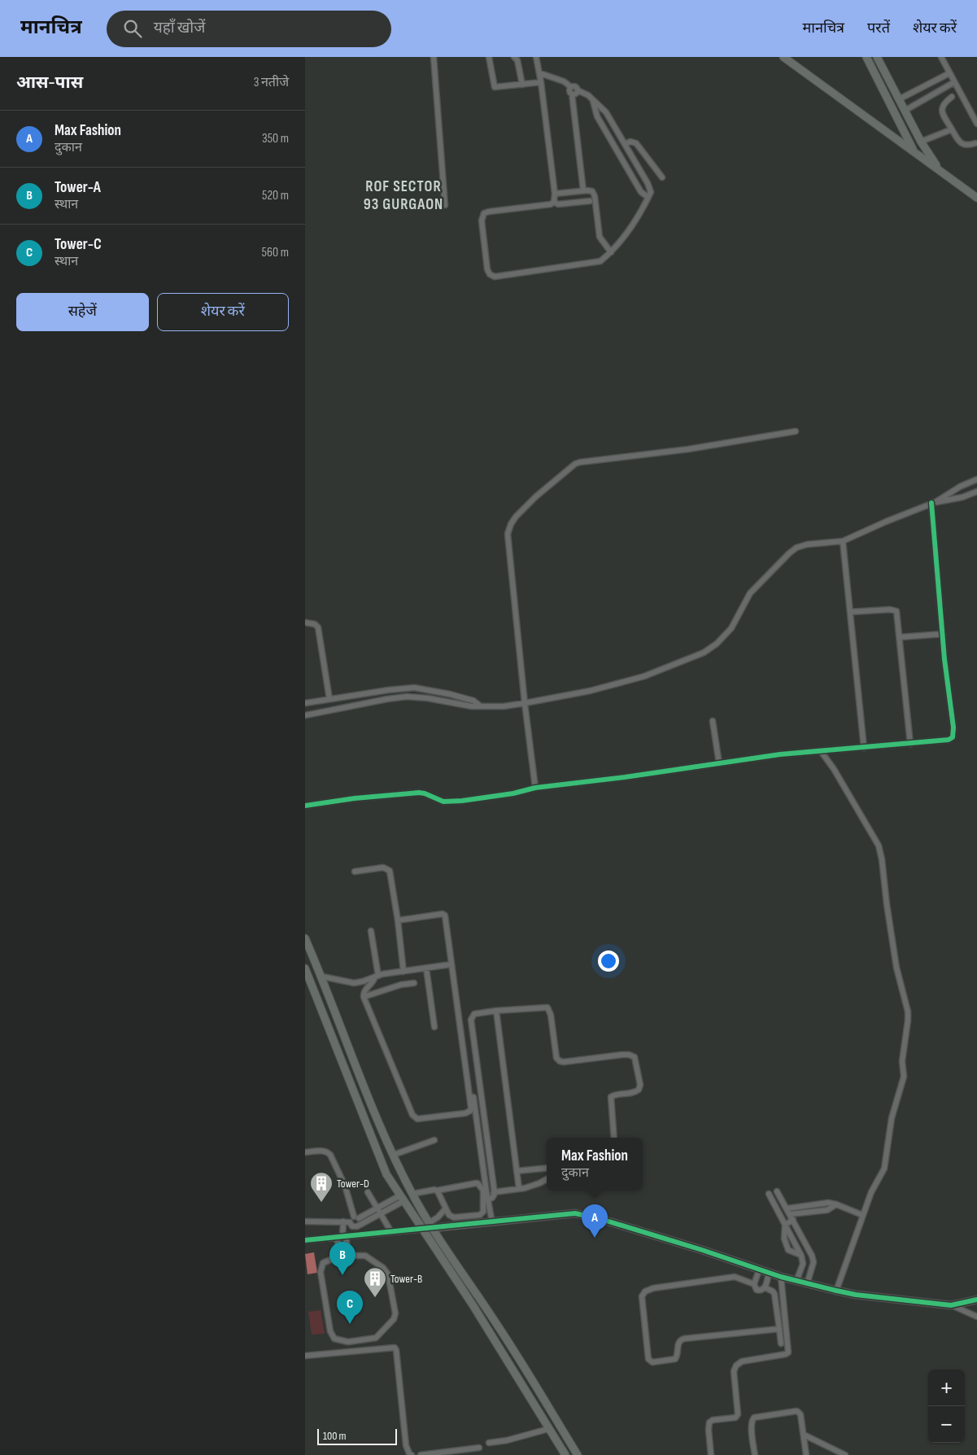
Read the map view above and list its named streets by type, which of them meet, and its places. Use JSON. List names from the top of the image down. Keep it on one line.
{"districts":["ROF SECTOR 93 GURGAON"],"places":{"building":["Tower-D","Tower-B"]},"scale_bar":"100 m","page":{"header":"मानचित्र","search":"यहाँ खोजें","nav":["मानचित्र","परतें","शेयर करें"],"heading":["आस-पास","3 नतीजे"],"list":[{"mark":"A","name":"Max Fashion","note":"दुकान","value":"350 m"},{"mark":"B","name":"Tower-A","note":"स्थान","value":"520 m"},{"mark":"C","name":"Tower-C","note":"स्थान","value":"560 m"}],"buttons":["सहेजें","शेयर करें"],"popup":["Max Fashion","दुकान"],"pins":["A","B","C"],"map_buttons":["+","−"],"scale":"100 m"}}
